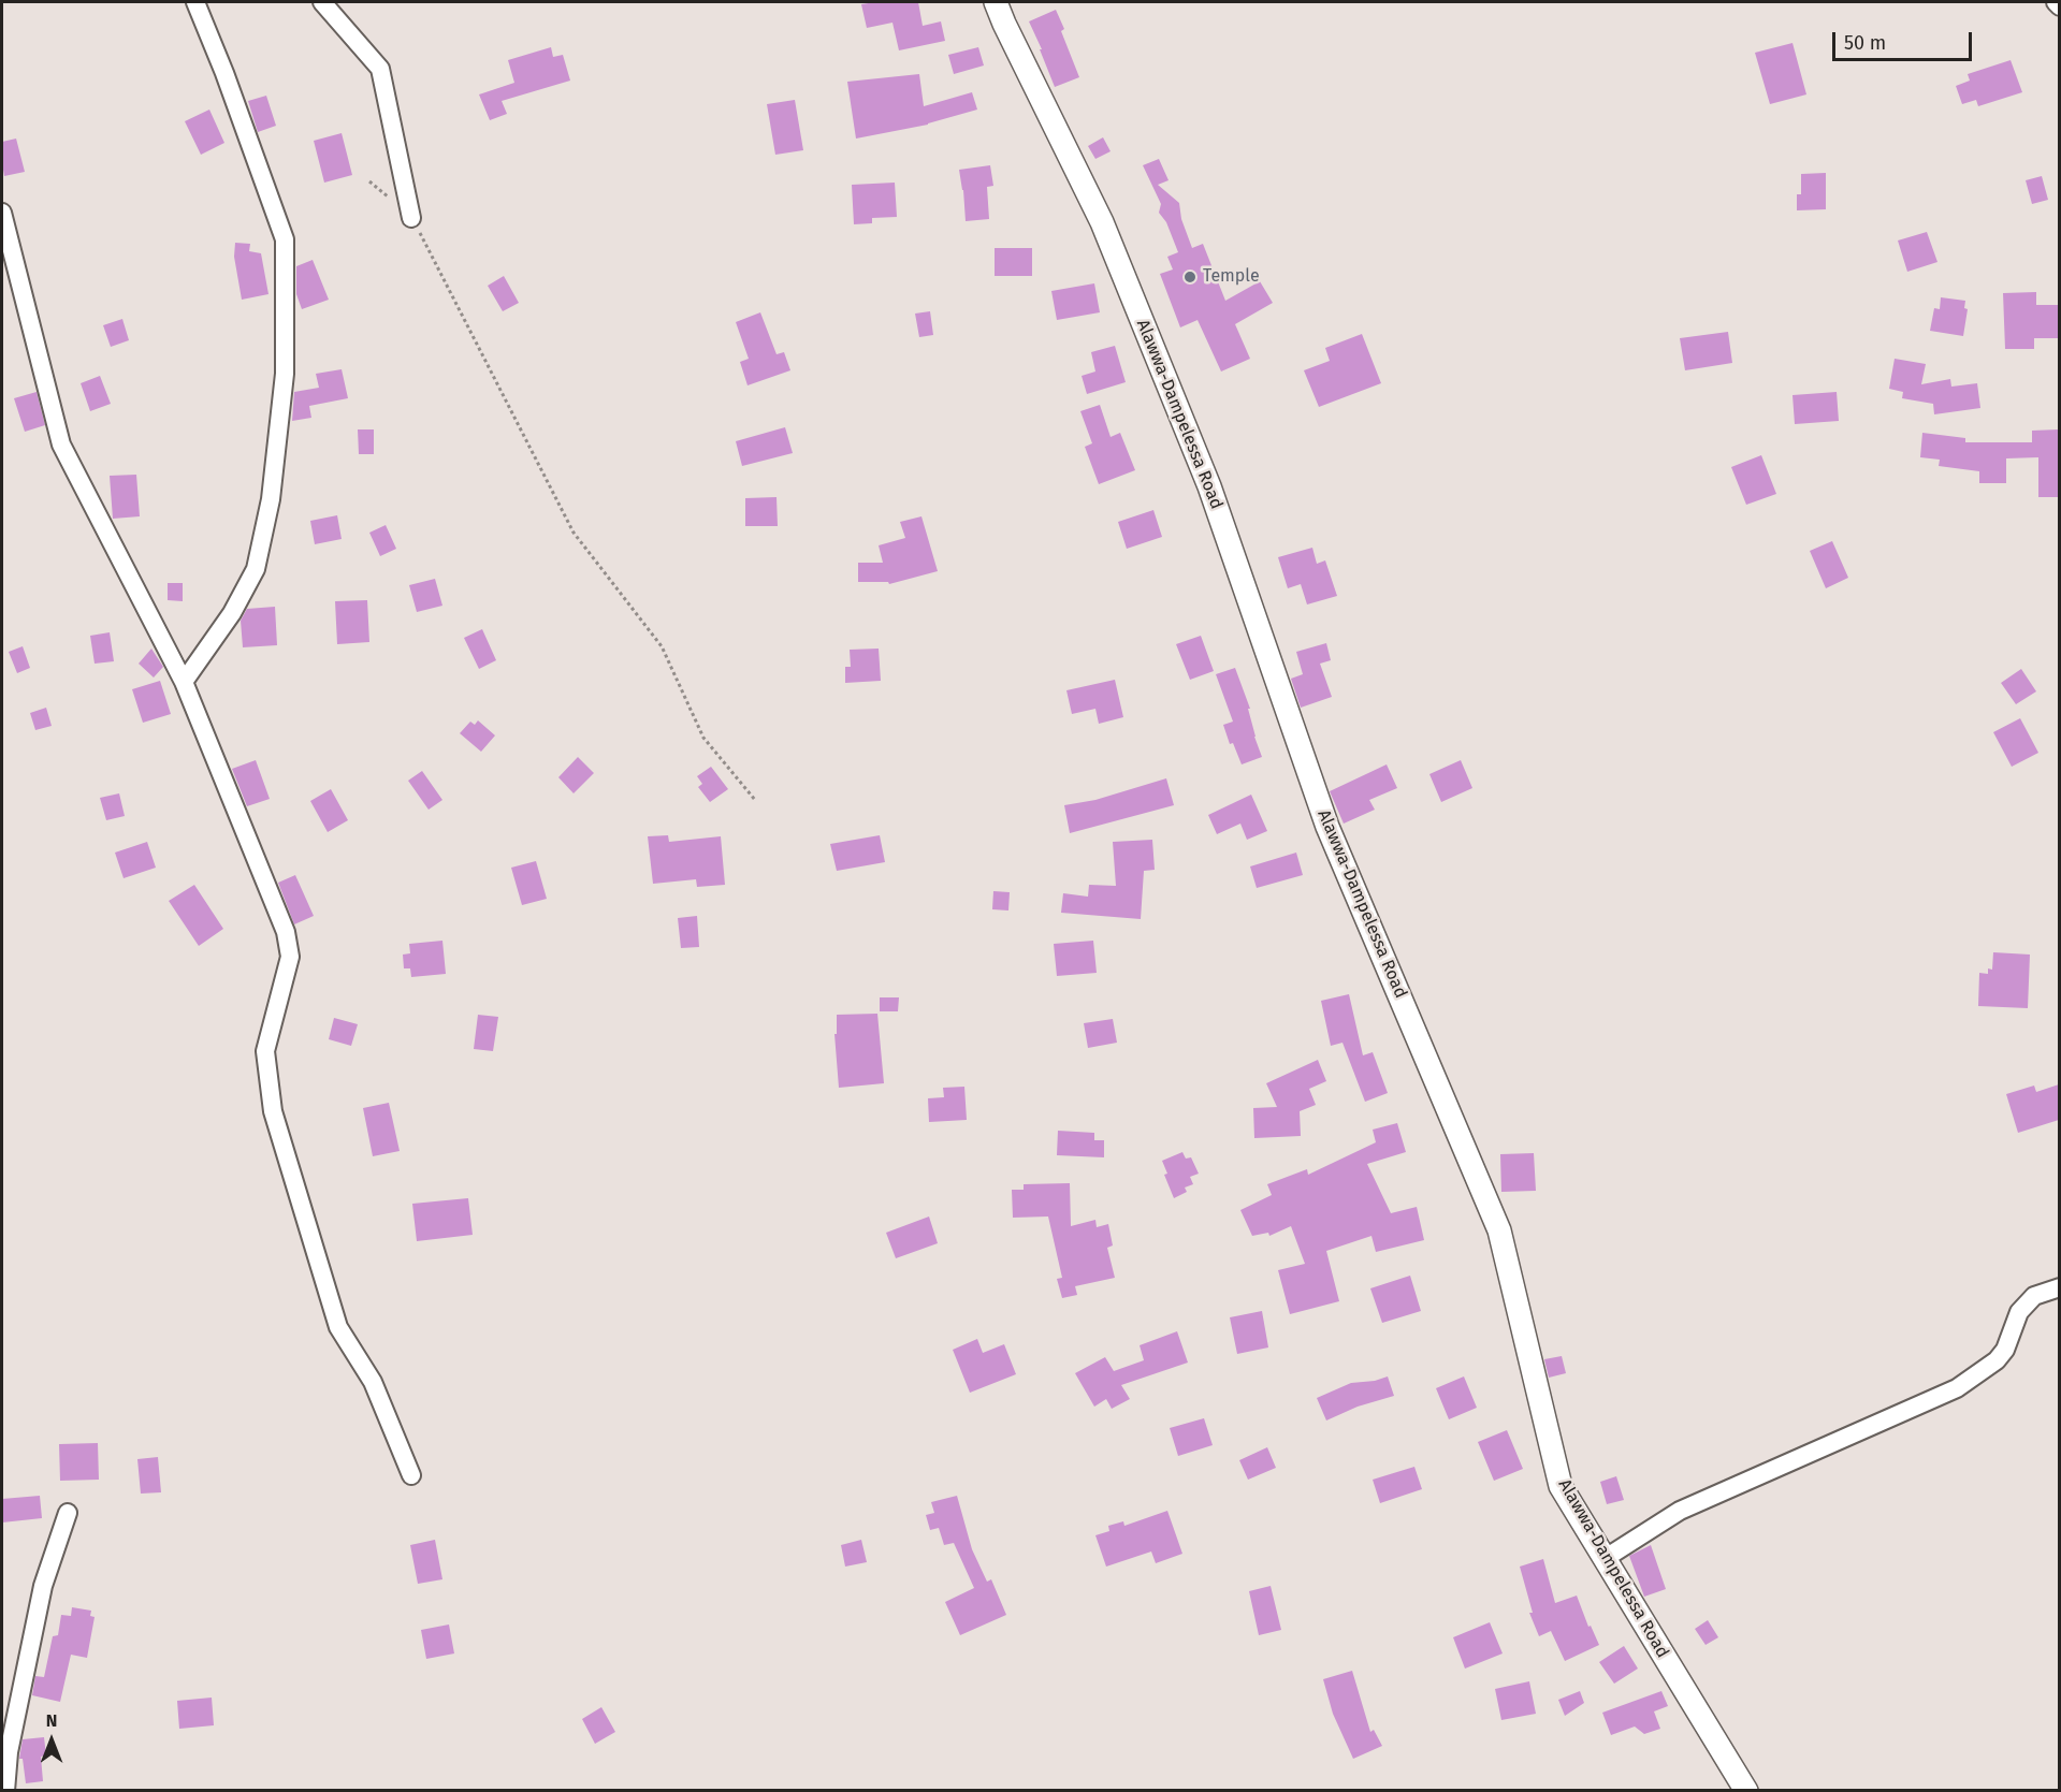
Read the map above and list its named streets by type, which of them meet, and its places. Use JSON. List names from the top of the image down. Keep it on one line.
{"streets":{"main road":["Alawwa-Dampelessa Road"]},"places":["Temple"],"scale_bar":"50 m","north":"top"}
